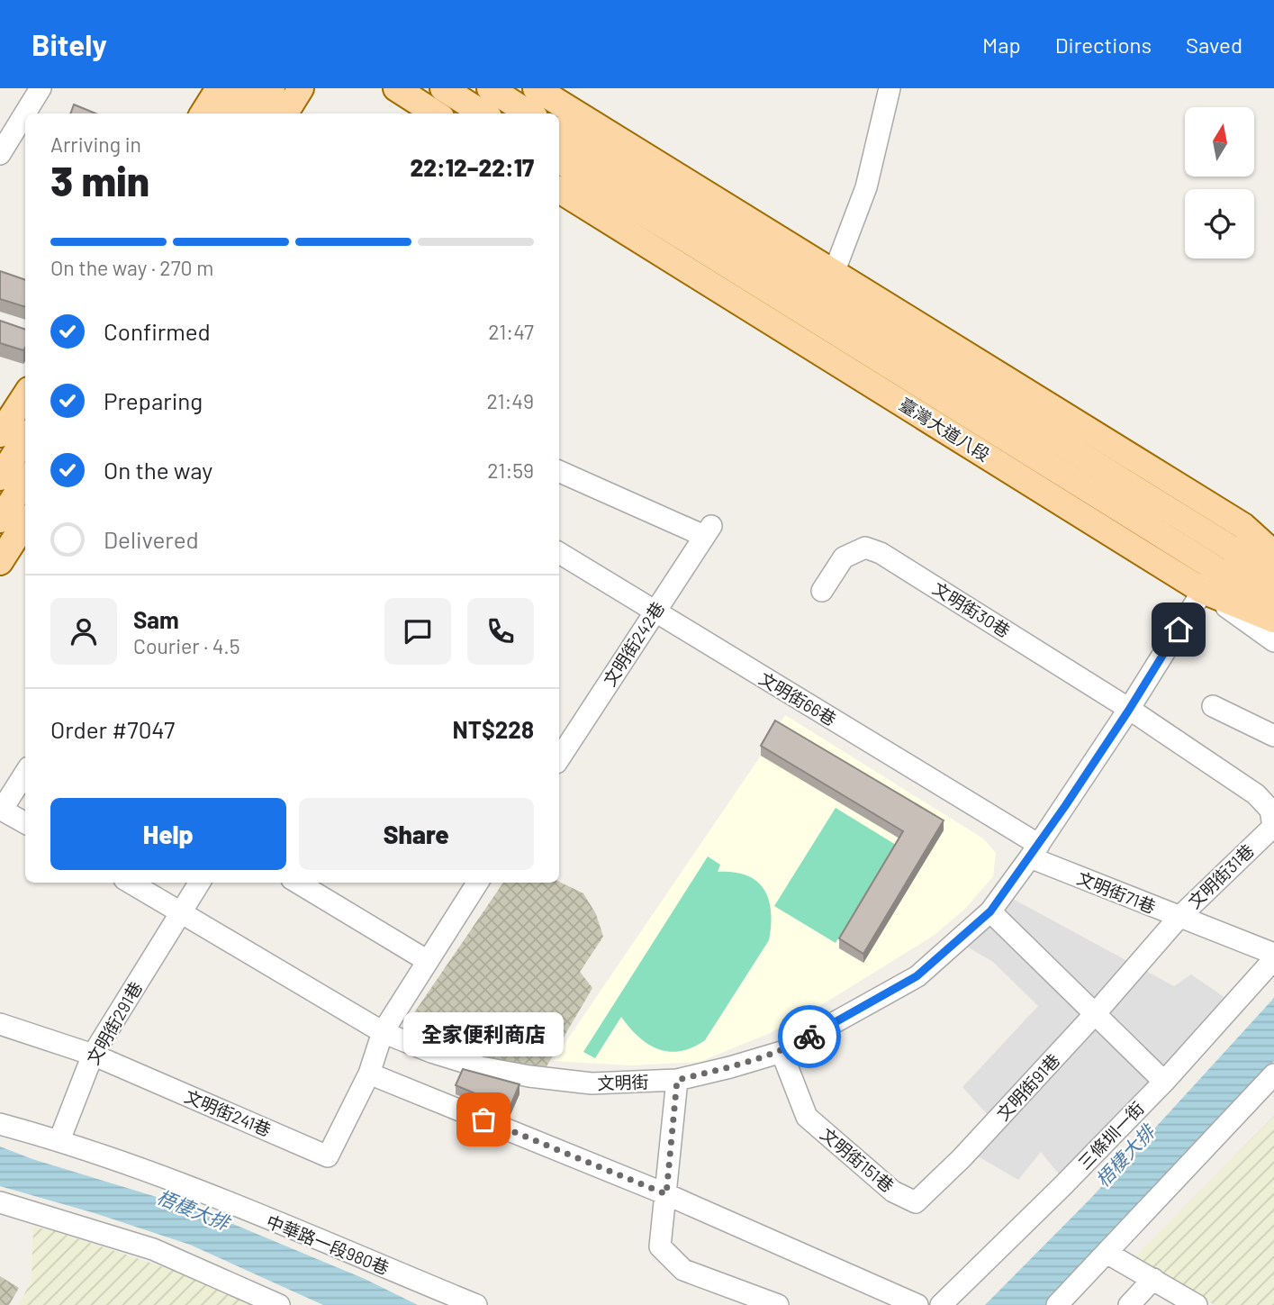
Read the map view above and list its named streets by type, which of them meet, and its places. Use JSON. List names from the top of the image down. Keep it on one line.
{"streets":{"main road":["臺灣大道八段"],"street":["文明街30巷","文明街242巷","文明街66巷","文明街31巷","文明街71巷","文明街291巷","文明街","文明街91巷","文明街241巷","三條圳一街","文明街151巷","中華路一段980巷"]},"crossings":[["臺灣大道八段","文明街"],["文明街30巷","文明街31巷"],["文明街30巷","文明街"],["文明街242巷","文明街66巷"],["文明街66巷","文明街71巷"],["文明街66巷","文明街"],["文明街31巷","文明街71巷"],["文明街31巷","文明街"],["文明街31巷","文明街91巷"],["文明街71巷","文明街"],["文明街291巷","文明街"],["文明街291巷","文明街241巷"],["文明街291巷","中華路一段980巷"],["文明街","文明街241巷"],["文明街","文明街151巷"],["文明街91巷","文明街151巷"]],"water":["梧棲大排"],"places":["全家便利商店"],"north":"top","page":{"header":"Bitely","nav":["Map","Directions","Saved"],"heading":["3 min","Arriving in","22:12–22:17"],"panel":["Sam","Courier · 4.5","Order #7047","NT$228"],"bar":"On the way · 270 m","list":[["Confirmed","21:47"],["Preparing","21:49"],["On the way","21:59"],"Delivered"],"buttons":["Help","Share"],"bubble":"全家便利商店"}}
